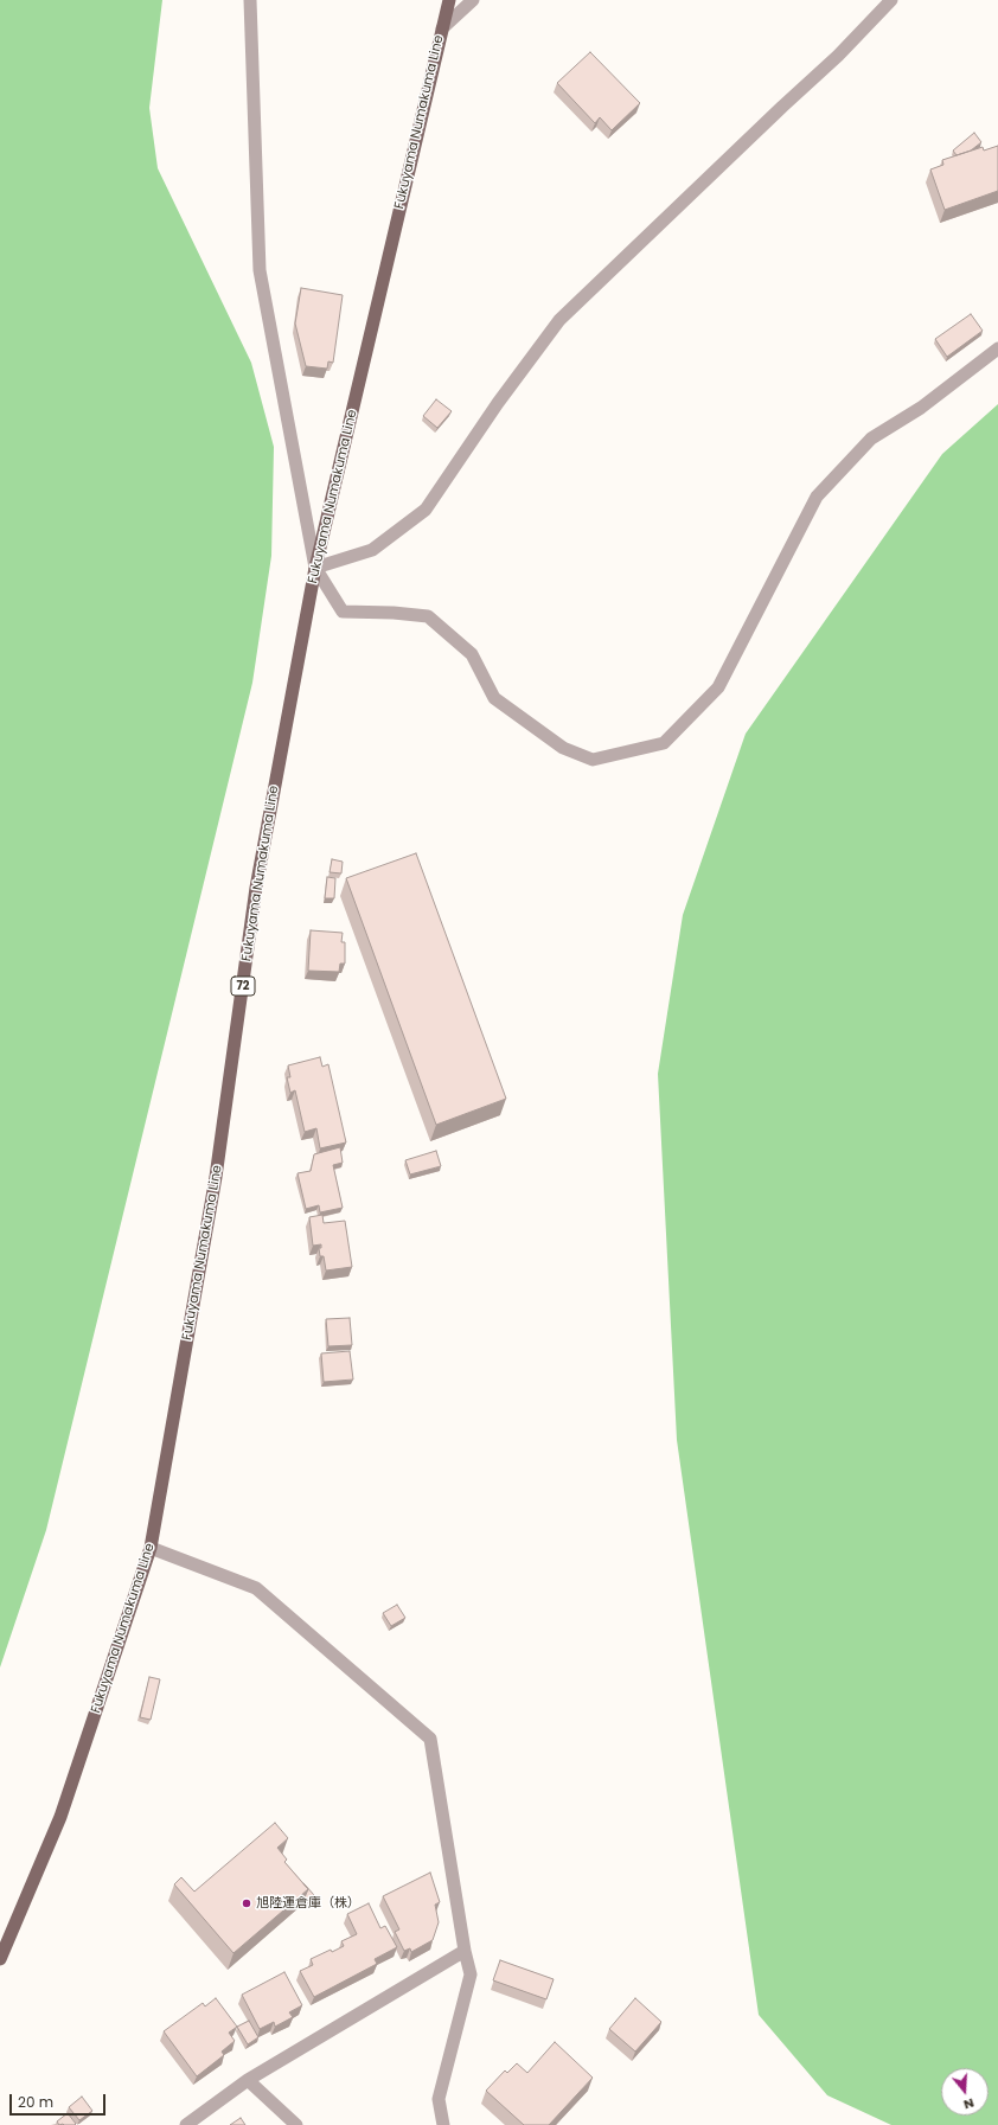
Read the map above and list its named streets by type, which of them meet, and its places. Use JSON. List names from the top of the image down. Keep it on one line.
{"streets":{"main road":["Fukuyama Numakuma Line","72"]},"places":["旭陸運倉庫（株）"],"scale_bar":"20 m","north":"bottom"}
